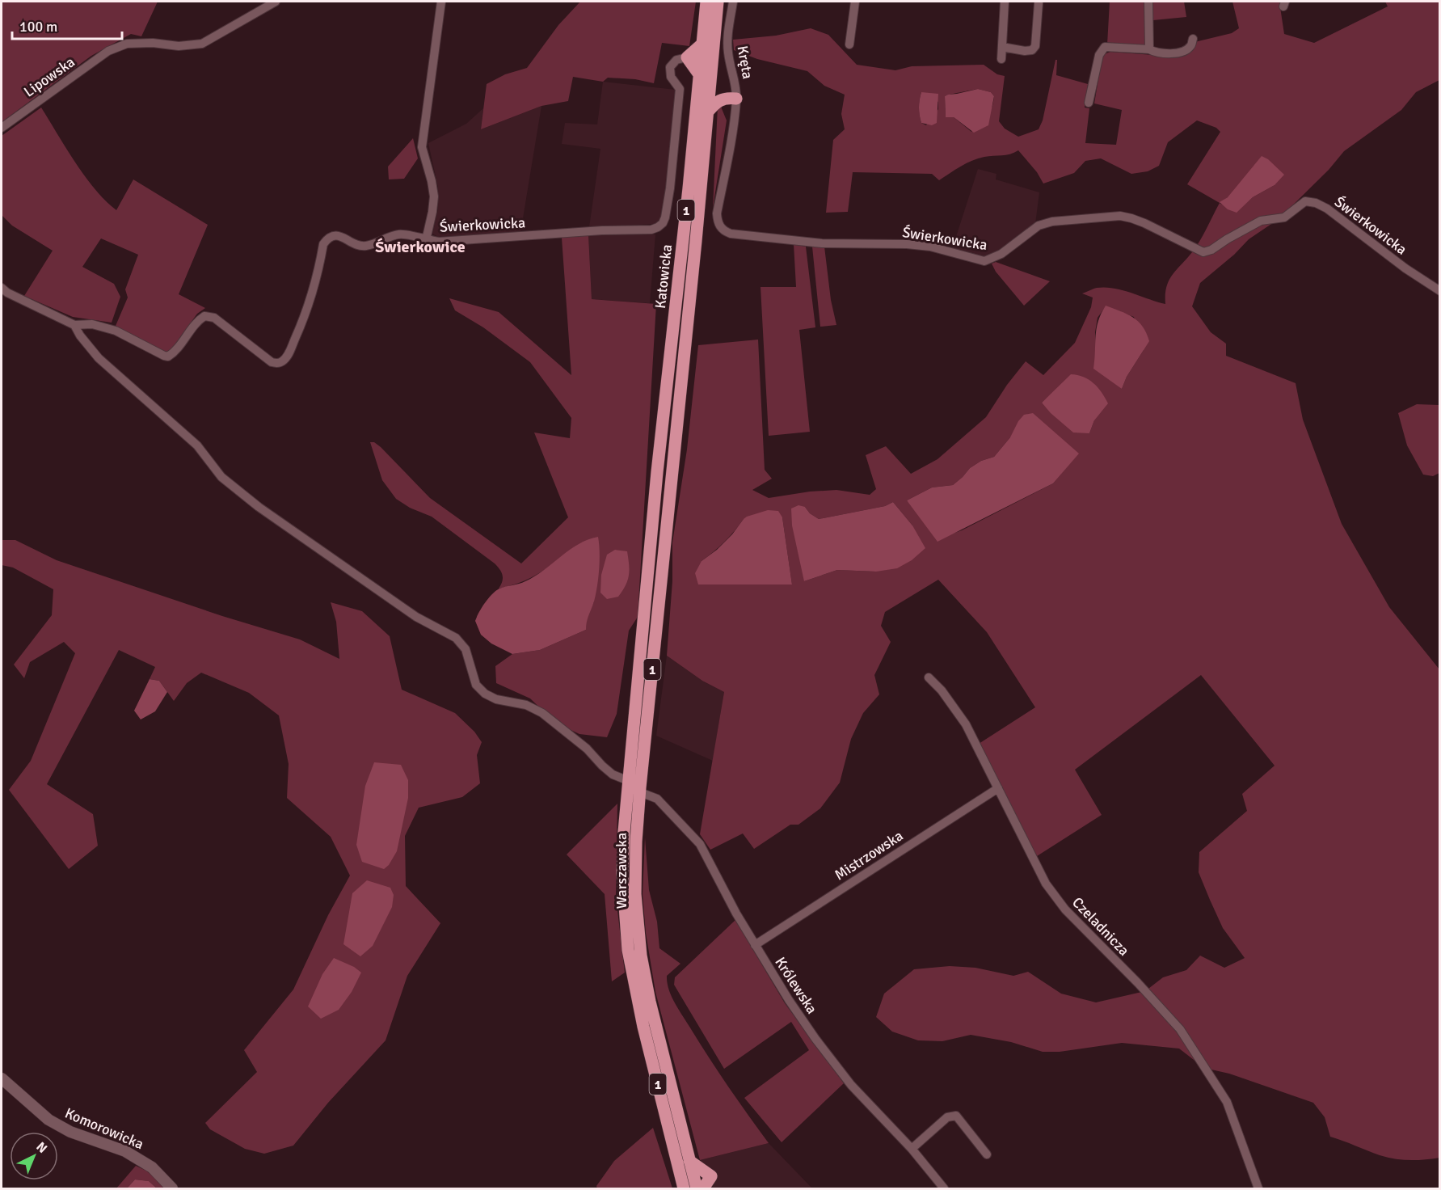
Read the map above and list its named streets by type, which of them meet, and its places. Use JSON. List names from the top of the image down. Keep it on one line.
{"streets":{"main road":["1","Katowicka","Warszawska"],"street":["Kręta","Lipowska","Świerkowicka","Mistrzowska","Czeladnicza","Królewska","Komorowicka"]},"crossings":[["Kręta","Świerkowicka"],["Katowicka","Warszawska"],["Mistrzowska","Czeladnicza"],["Mistrzowska","Królewska"],["Warszawska","Królewska"]],"districts":["Świerkowice"],"scale_bar":"100 m","north":"top right"}
